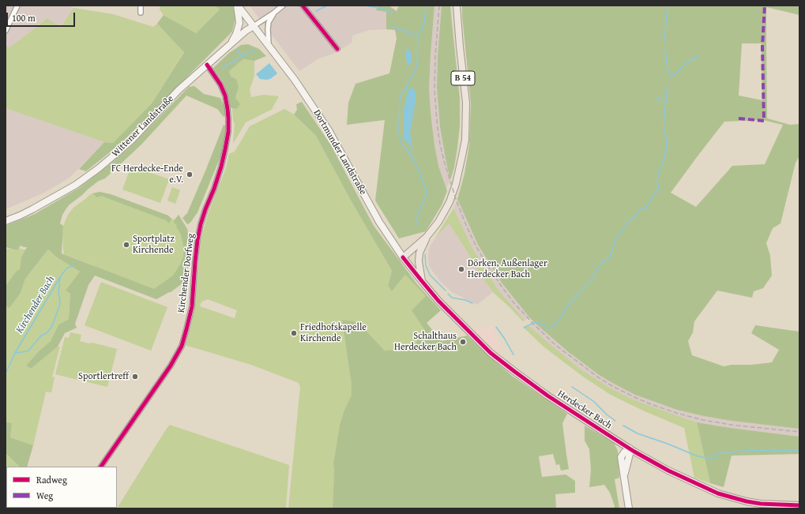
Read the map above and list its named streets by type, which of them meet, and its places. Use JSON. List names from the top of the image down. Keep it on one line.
{"streets":{"main road":["B 54","Wittener Landstraße","Dortmunder Landstraße","Herdecker Bach"],"street":["Kirchender Dorfweg"]},"crossings":[["B 54","Dortmunder Landstraße"],["B 54","Herdecker Bach"],["Wittener Landstraße","Dortmunder Landstraße"],["Wittener Landstraße","Kirchender Dorfweg"],["Dortmunder Landstraße","Herdecker Bach"]],"water":["Kirchender Bach"],"places":["FC Herdecke-Ende e.V.","Sportplatz Kirchende","Dörken, Außenlager Herdecker Bach","Friedhofskapelle Kirchende","Schalthaus Herdecker Bach","Sportlertreff"],"legend":["Radweg","Weg"],"scale_bar":"100 m"}
